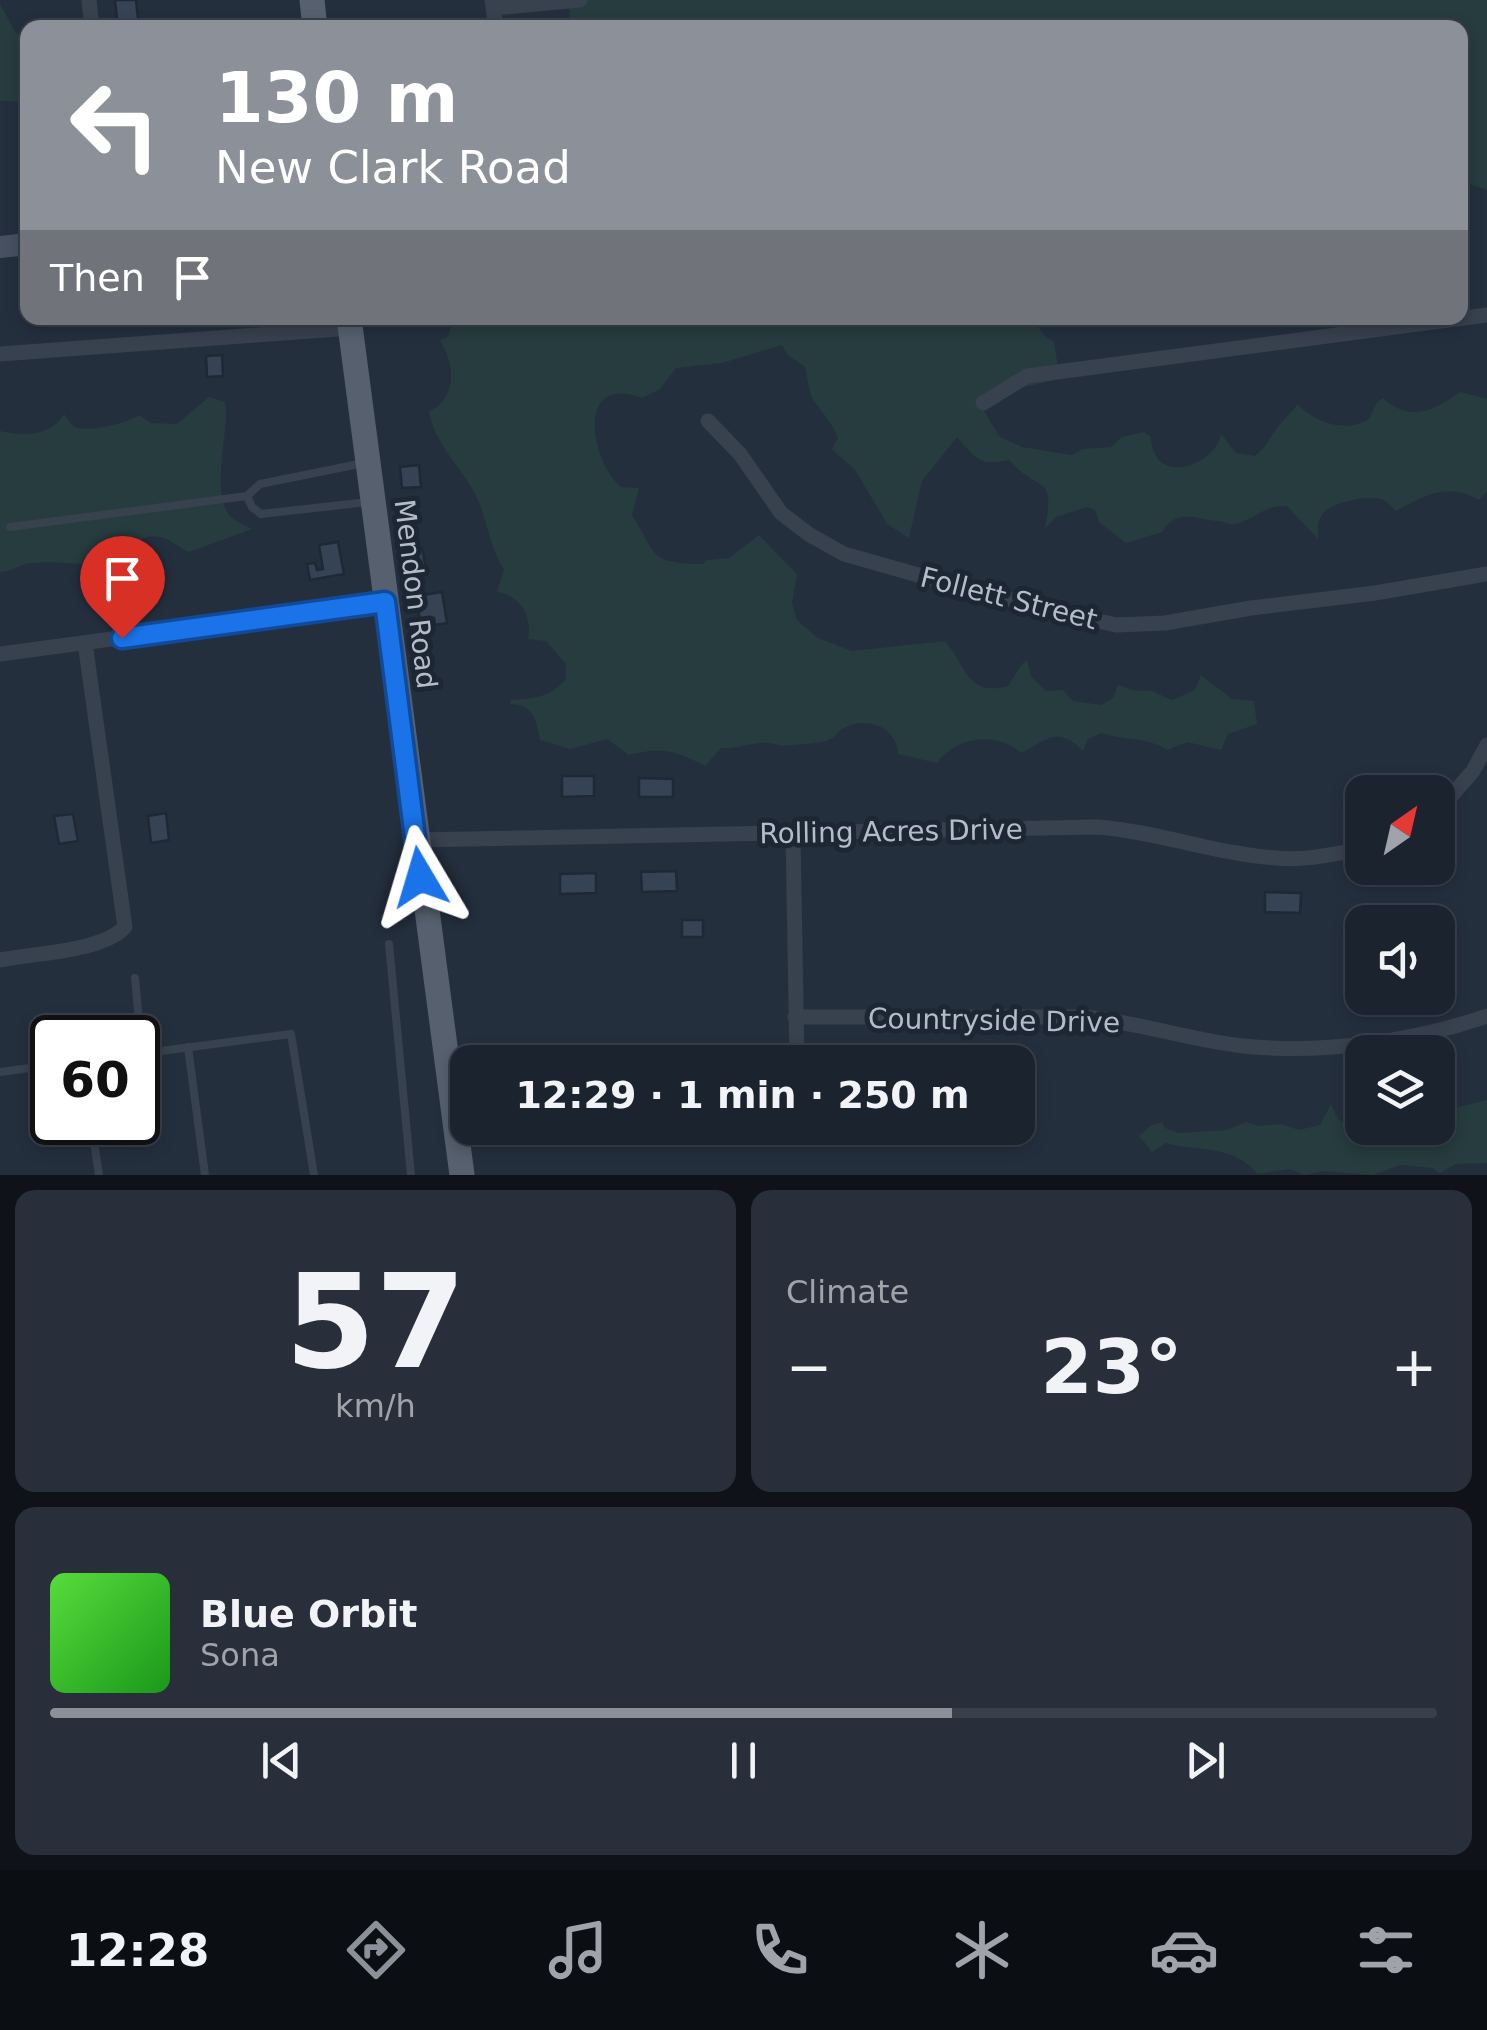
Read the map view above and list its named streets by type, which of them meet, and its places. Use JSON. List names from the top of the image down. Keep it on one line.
{"streets":{"main road":["Mendon Road"],"street":["Follett Street","Rolling Acres Drive","Countryside Drive"]},"crossings":[["Mendon Road","Rolling Acres Drive"]],"north":"top right","page":{"turn":["130 m","New Clark Road"],"then":"Then","limit":"60","trip":"12:29 · 1 min · 250 m","tile":[["57","km/h"],"Climate"],"heat":["−","23°","+"],"song":["Blue Orbit","Sona"],"tabs":"12:28"}}
